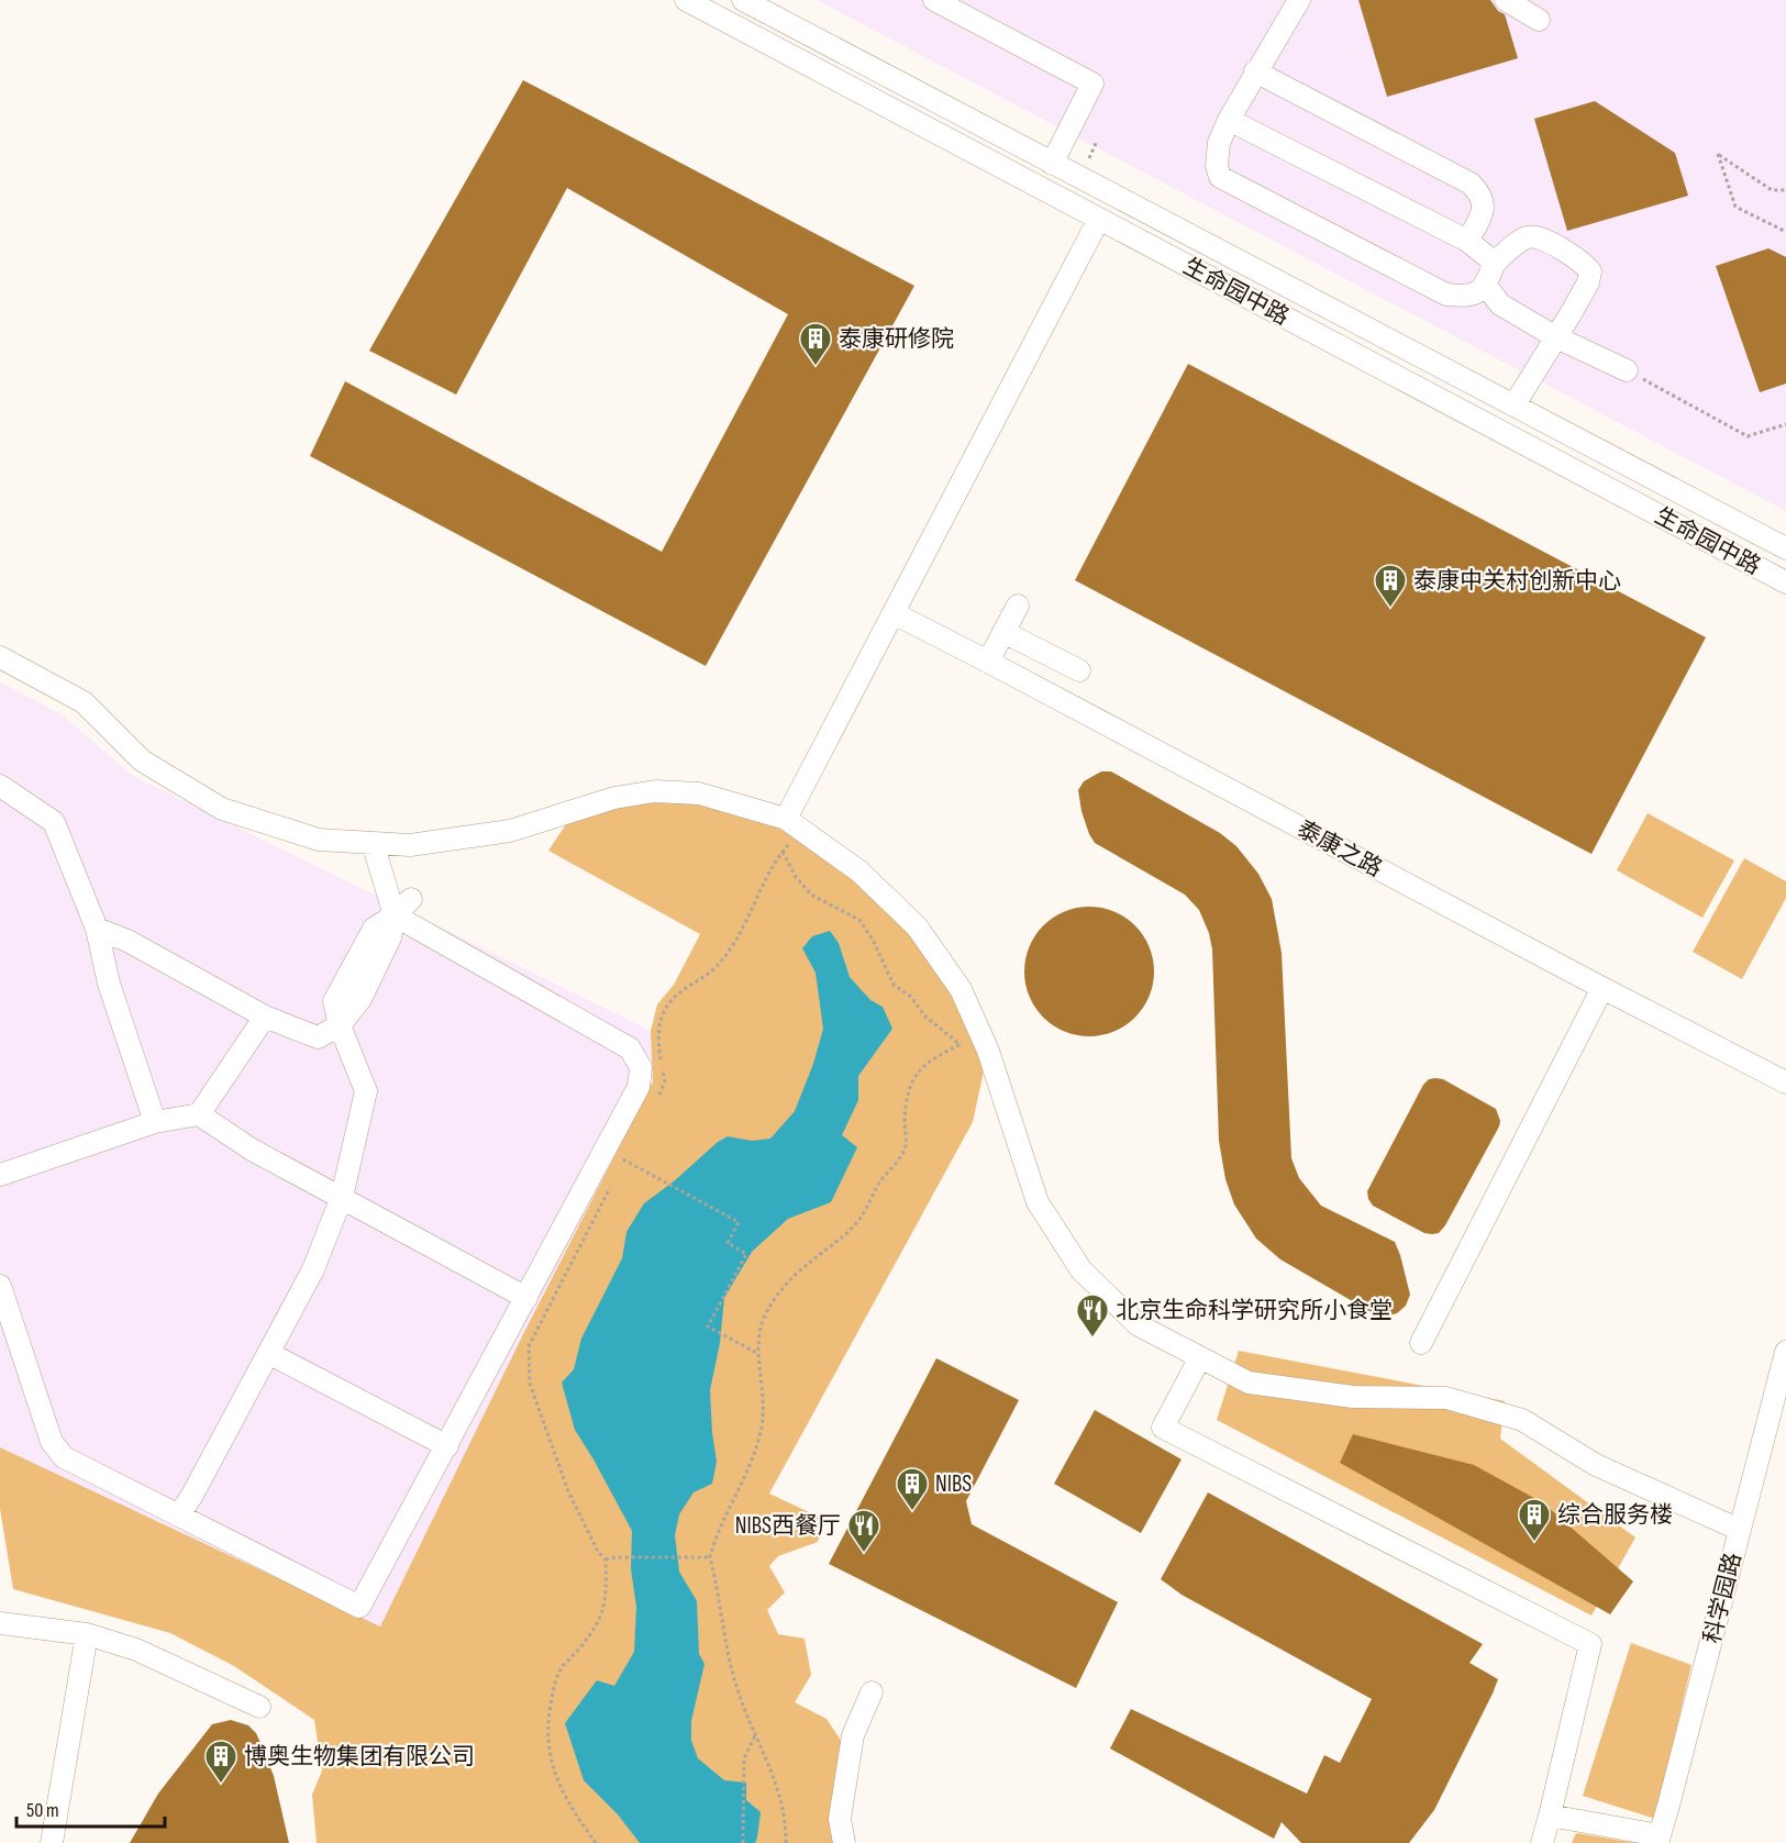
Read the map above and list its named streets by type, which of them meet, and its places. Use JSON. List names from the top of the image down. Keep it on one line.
{"streets":{"street":["生命园中路","泰康之路","科学园路"]},"places":{"building":["泰康研修院","泰康中关村创新中心","NIBS","综合服务楼","博奥生物集团有限公司"],"restaurant":["北京生命科学研究所小食堂","NIBS西餐厅"]},"scale_bar":"50 m"}
